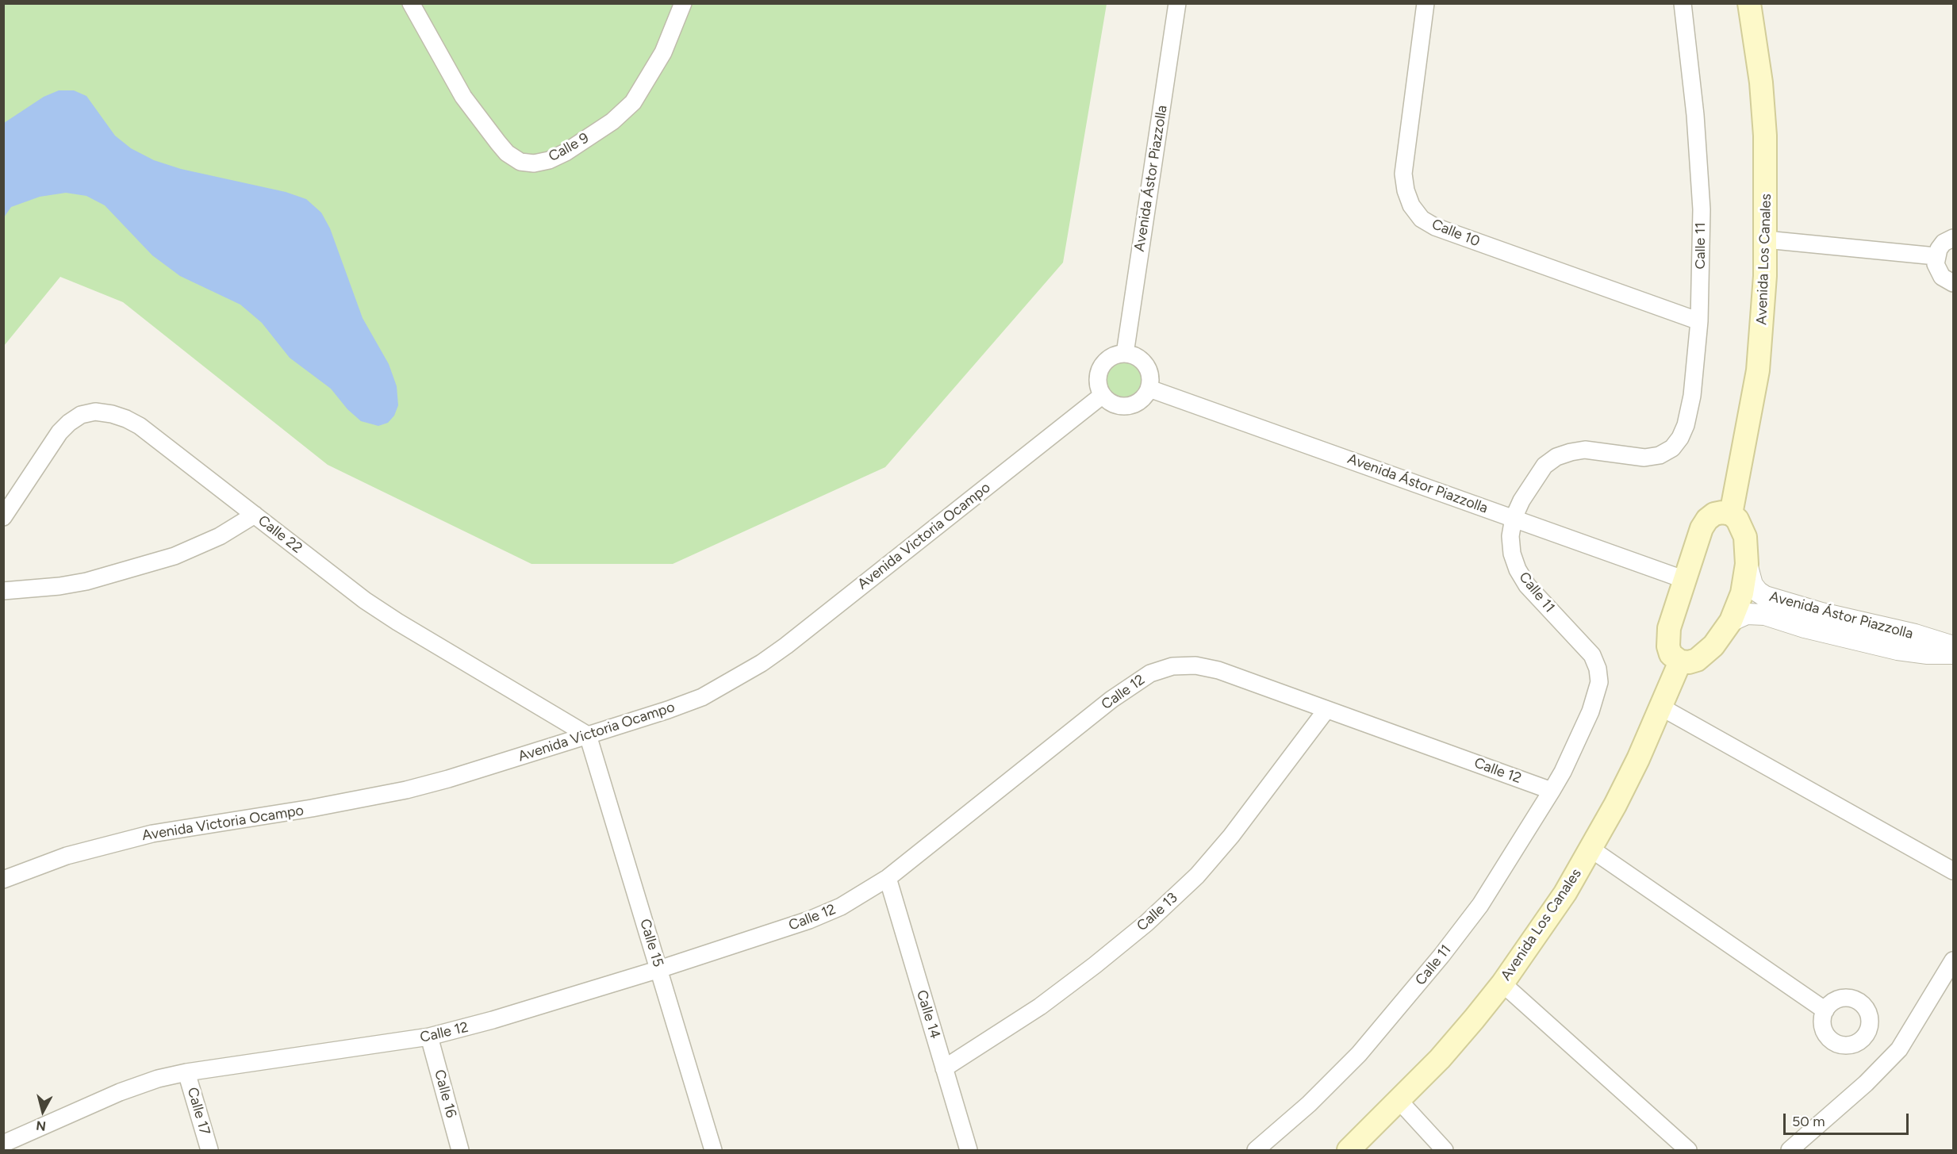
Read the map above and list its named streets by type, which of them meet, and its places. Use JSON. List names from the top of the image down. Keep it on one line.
{"streets":{"main road":["Avenida Los Canales"],"street":["Calle 9","Avenida Ástor Piazzolla","Calle 10","Calle 11","Calle 22","Avenida Victoria Ocampo","Calle 12","Calle 13","Calle 15","Calle 14","Calle 16","Calle 17"]},"crossings":[["Avenida Ástor Piazzolla","Calle 11"],["Avenida Ástor Piazzolla","Avenida Victoria Ocampo"],["Calle 10","Calle 11"],["Calle 11","Calle 12"],["Calle 22","Avenida Victoria Ocampo"],["Calle 22","Calle 15"],["Avenida Victoria Ocampo","Calle 15"],["Calle 12","Calle 13"],["Calle 12","Calle 15"],["Calle 12","Calle 14"],["Calle 12","Calle 16"],["Calle 12","Calle 17"],["Calle 13","Calle 14"]],"scale_bar":"50 m","north":"bottom"}
